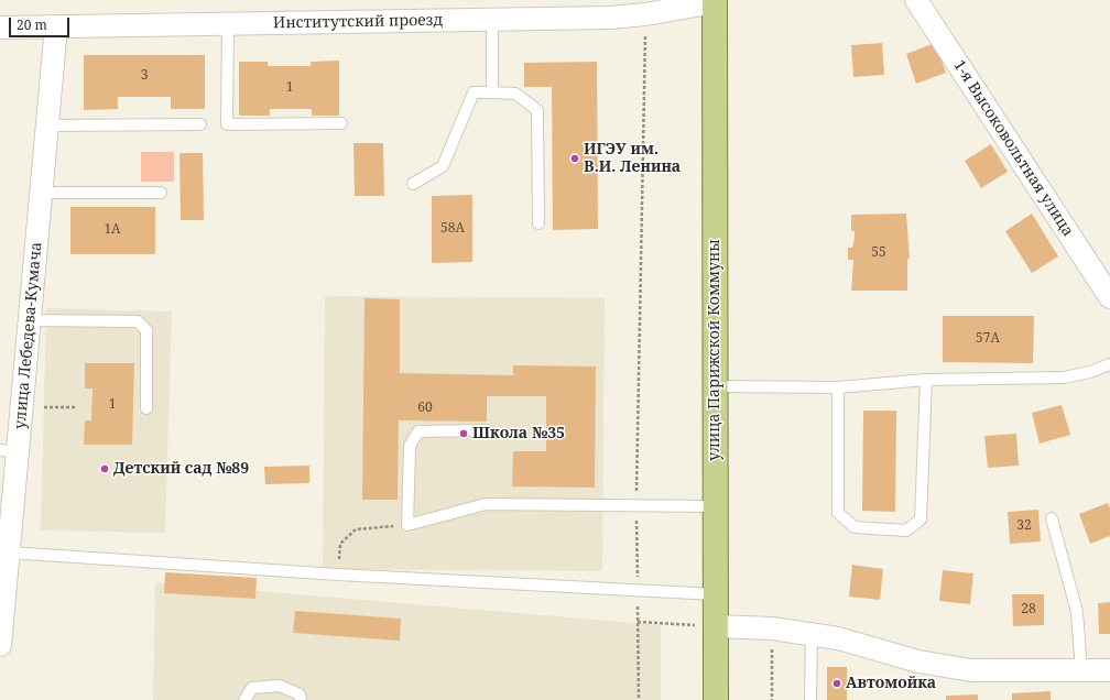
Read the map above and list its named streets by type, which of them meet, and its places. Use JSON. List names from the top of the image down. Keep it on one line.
{"streets":{"main road":["улица Парижской Коммуны"],"street":["Институтский проезд","1-я Высоковольтная улица","улица Лебедева-Кумача"]},"crossings":[["Институтский проезд","улица Лебедева-Кумача"],["Институтский проезд","улица Парижской Коммуны"]],"places":["ИГЭУ им. В.И. Ленина","Школа №35","Детский сад №89","Автомойка"],"house_numbers":["3","1","58А","1А","55","57А","1","60","32","28"],"scale_bar":"20 m"}
